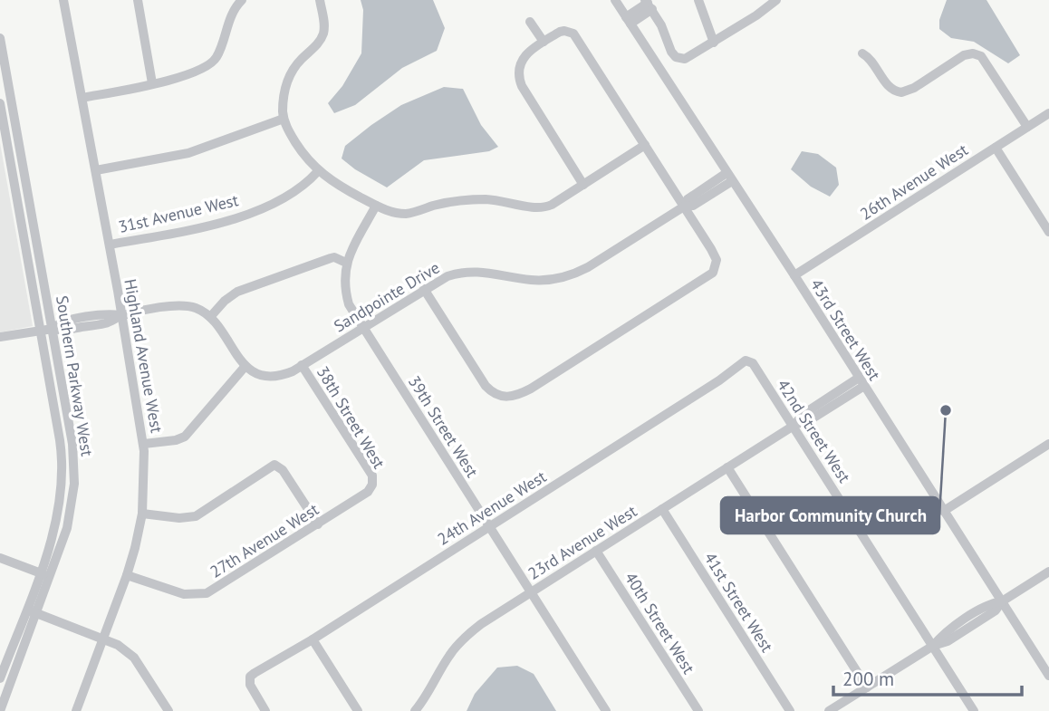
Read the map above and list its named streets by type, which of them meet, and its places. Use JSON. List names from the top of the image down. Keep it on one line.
{"streets":{"street":["26th Avenue West","31st Avenue West","Sandpointe Drive","43rd Street West","Highland Avenue West","Southern Parkway West","38th Street West","39th Street West","42nd Street West","24th Avenue West","27th Avenue West","23rd Avenue West","41st Street West","40th Street West"]},"crossings":[["26th Avenue West","43rd Street West"],["31st Avenue West","Highland Avenue West"],["Sandpointe Drive","43rd Street West"],["Sandpointe Drive","38th Street West"],["Sandpointe Drive","39th Street West"],["43rd Street West","23rd Avenue West"],["Highland Avenue West","27th Avenue West"],["38th Street West","27th Avenue West"],["39th Street West","24th Avenue West"],["39th Street West","23rd Avenue West"],["42nd Street West","24th Avenue West"],["42nd Street West","23rd Avenue West"],["23rd Avenue West","41st Street West"],["23rd Avenue West","40th Street West"]],"places":["Harbor Community Church"],"scale_bar":"200 m"}
